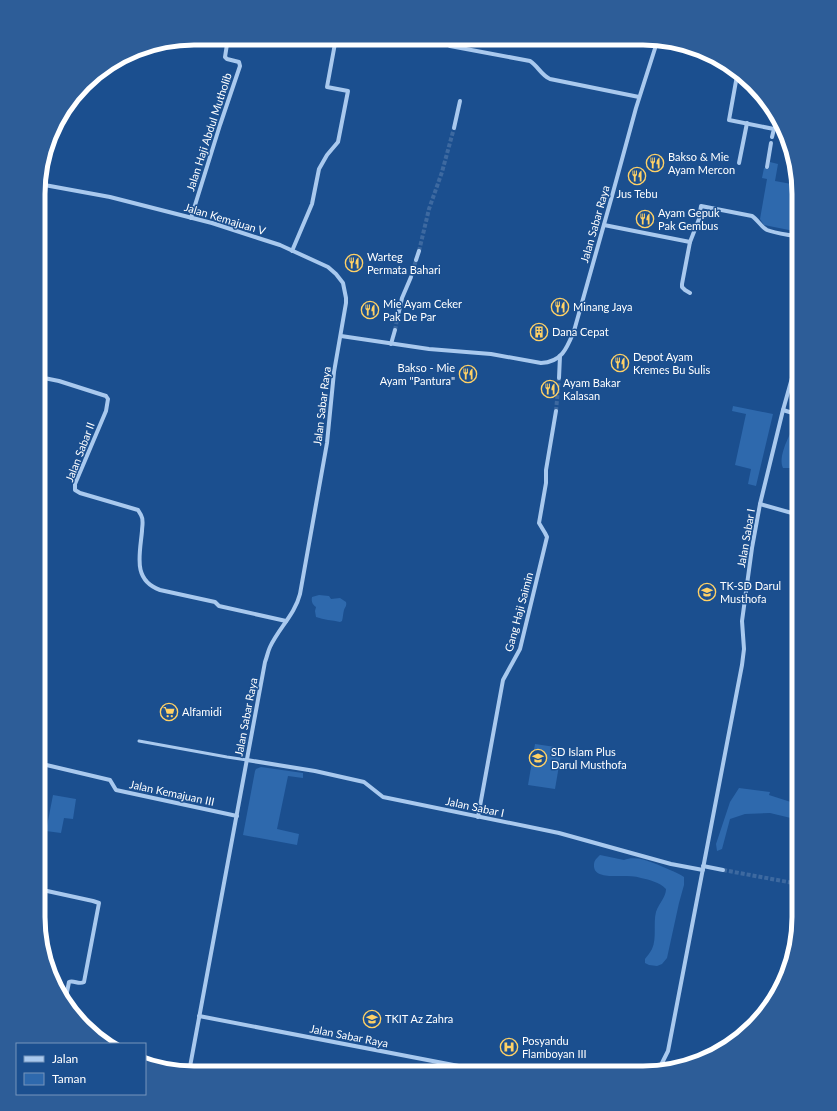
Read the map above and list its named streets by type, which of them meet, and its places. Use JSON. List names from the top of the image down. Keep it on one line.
{"streets":{"street":["Jalan Haji Abdul Mutholib","Jalan Kemajuan V","Jalan Sabar Raya","Jalan Sabar II","Jalan Sabar I","Gang Haji Saimin","Jalan Kemajuan III"]},"crossings":[["Jalan Haji Abdul Mutholib","Jalan Kemajuan V"],["Jalan Kemajuan V","Jalan Sabar Raya"],["Jalan Sabar Raya","Jalan Sabar II"],["Jalan Sabar Raya","Jalan Sabar I"],["Jalan Sabar Raya","Jalan Kemajuan III"],["Jalan Sabar I","Gang Haji Saimin"]],"places":{"restaurant":["Bakso & Mie Ayam Mercon","Jus Tebu","Ayam Gepuk Pak Gembus","Warteg Permata Bahari","Minang Jaya","Mie Ayam Ceker Pak De Par","Depot Ayam Kremes Bu Sulis","Bakso - Mie Ayam \"Pantura\"","Ayam Bakar Kalasan"],"building":["Dana Cepat"],"school or university":["TK-SD Darul Musthofa","SD Islam Plus Darul Musthofa","TKIT Az Zahra"],"supermarket":["Alfamidi"],"hospital":["Posyandu Flamboyan III"]},"legend":["Jalan","Taman"]}
